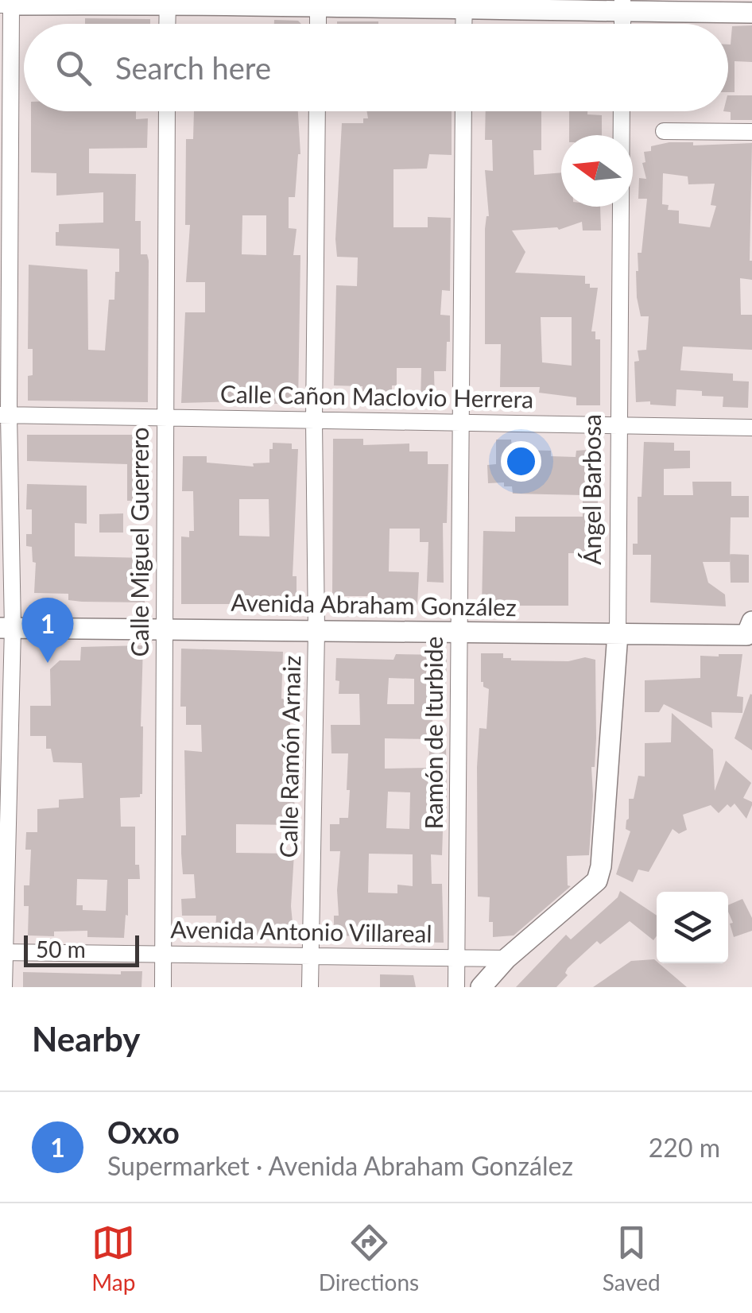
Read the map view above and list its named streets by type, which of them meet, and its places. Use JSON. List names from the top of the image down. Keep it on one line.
{"streets":{"main road":["Ángel Barbosa","Avenida Abraham González"],"street":["Calle Cañon Maclovio Herrera","Calle Miguel Guerrero","Ramón de Iturbide","Calle Ramón Arnaiz","Avenida Antonio Villareal"]},"crossings":[["Calle Cañon Maclovio Herrera","Ángel Barbosa"],["Calle Cañon Maclovio Herrera","Calle Miguel Guerrero"],["Calle Cañon Maclovio Herrera","Ramón de Iturbide"],["Calle Cañon Maclovio Herrera","Calle Ramón Arnaiz"],["Ángel Barbosa","Avenida Abraham González"],["Ángel Barbosa","Avenida Antonio Villareal"],["Calle Miguel Guerrero","Avenida Abraham González"],["Calle Miguel Guerrero","Avenida Antonio Villareal"],["Avenida Abraham González","Ramón de Iturbide"],["Avenida Abraham González","Calle Ramón Arnaiz"],["Ramón de Iturbide","Avenida Antonio Villareal"],["Calle Ramón Arnaiz","Avenida Antonio Villareal"]],"scale_bar":"50 m","north":"left","page":{"search":"Search here","pins":"1","scale":"50 m","heading":"Nearby","list":[{"mark":"1","name":"Oxxo","note":"Supermarket · Avenida Abraham González","value":"220 m"}],"nav":["Map","Directions","Saved"]}}
